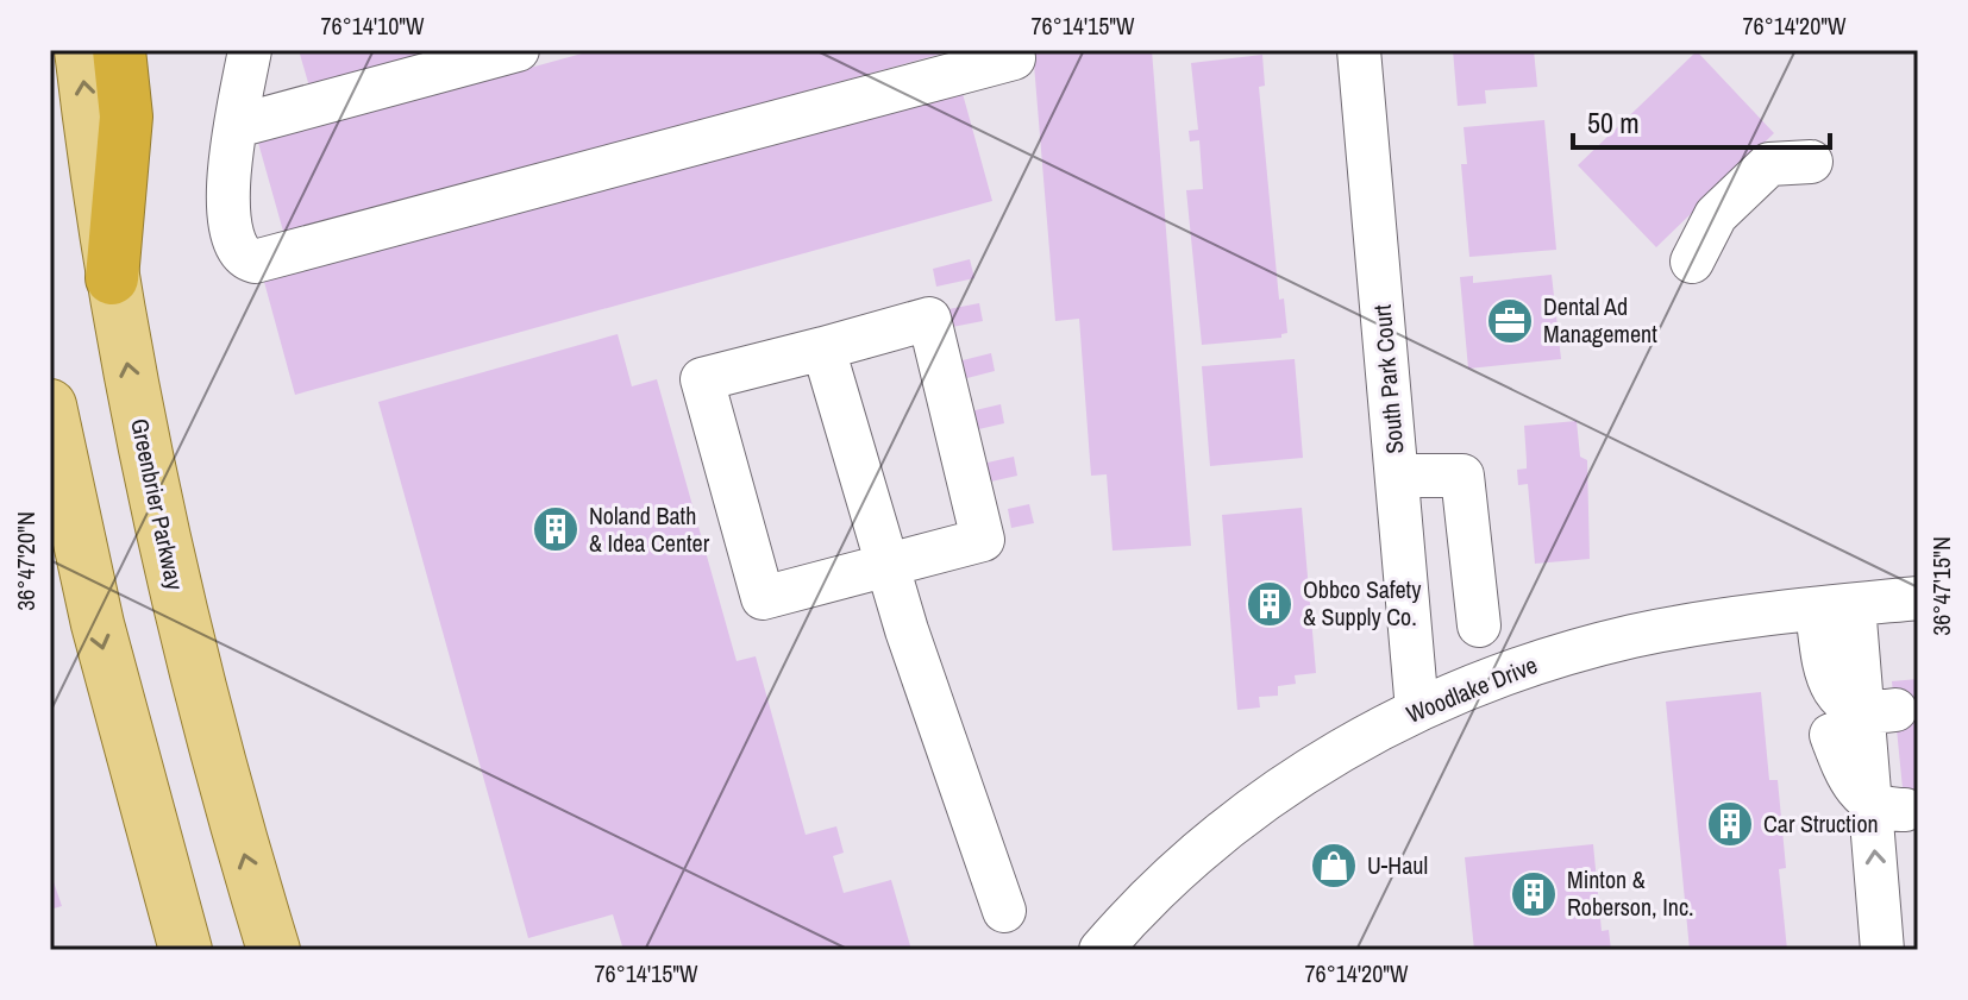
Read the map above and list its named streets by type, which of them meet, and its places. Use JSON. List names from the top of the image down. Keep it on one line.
{"streets":{"main road":["Greenbrier Parkway"],"street":["South Park Court","Woodlake Drive"]},"crossings":[["South Park Court","Woodlake Drive"]],"places":{"office":["Dental Ad Management"],"building":["Noland Bath & Idea Center","Obbco Safety & Supply Co.","Car Struction","Minton & Roberson, Inc."],"shop":["U-Haul"]},"scale_bar":"50 m","coordinates":["76°14'10\"W","76°14'15\"W","76°14'20\"W","36°47'20\"N","36°47'15\"N"]}
